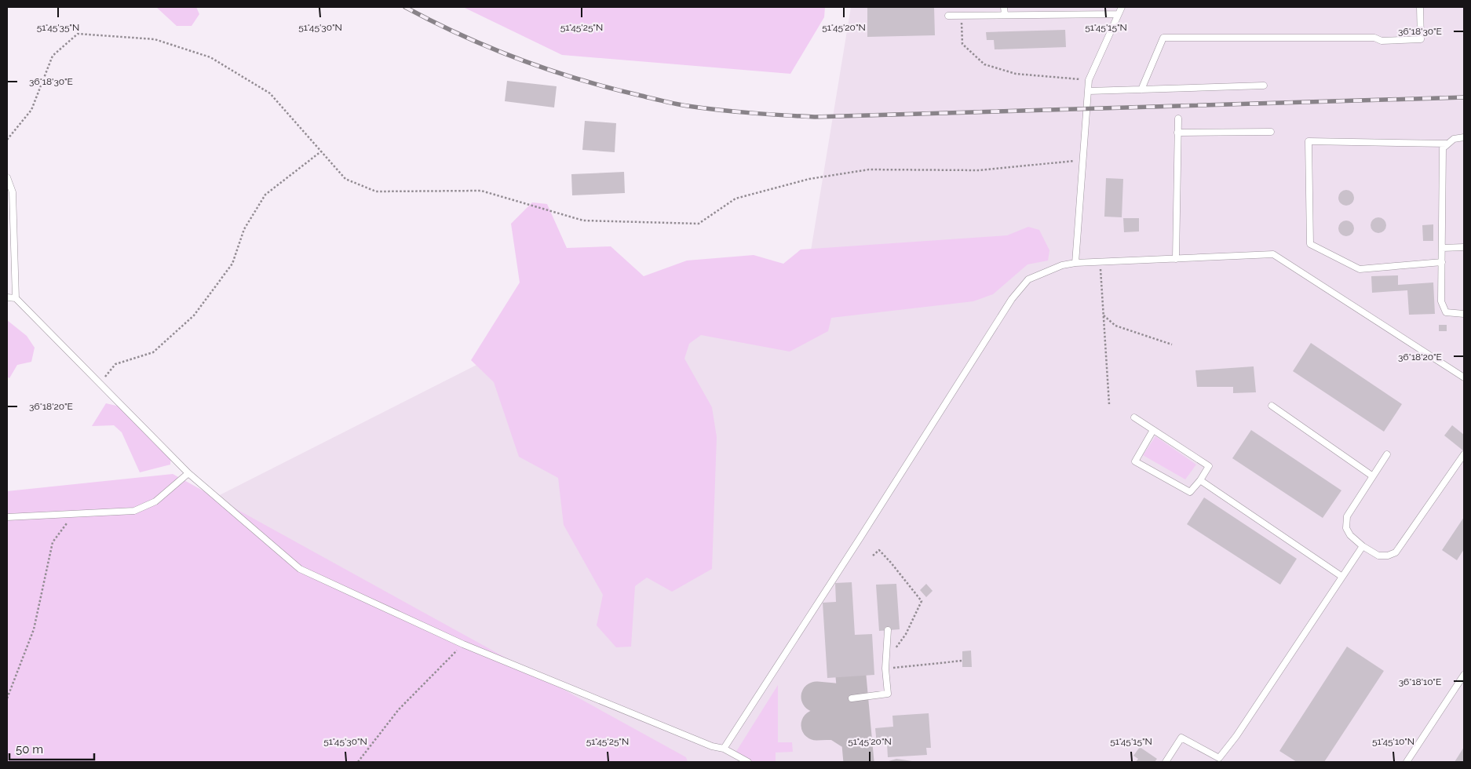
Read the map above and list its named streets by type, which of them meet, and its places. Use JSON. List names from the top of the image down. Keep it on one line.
{"scale_bar":"50 m","coordinates":["51°45'35\"N","51°45'30\"N","51°45'25\"N","51°45'20\"N","51°45'15\"N","36°18'30\"E","36°18'20\"E","36°18'10\"E","51°45'10\"N"]}
